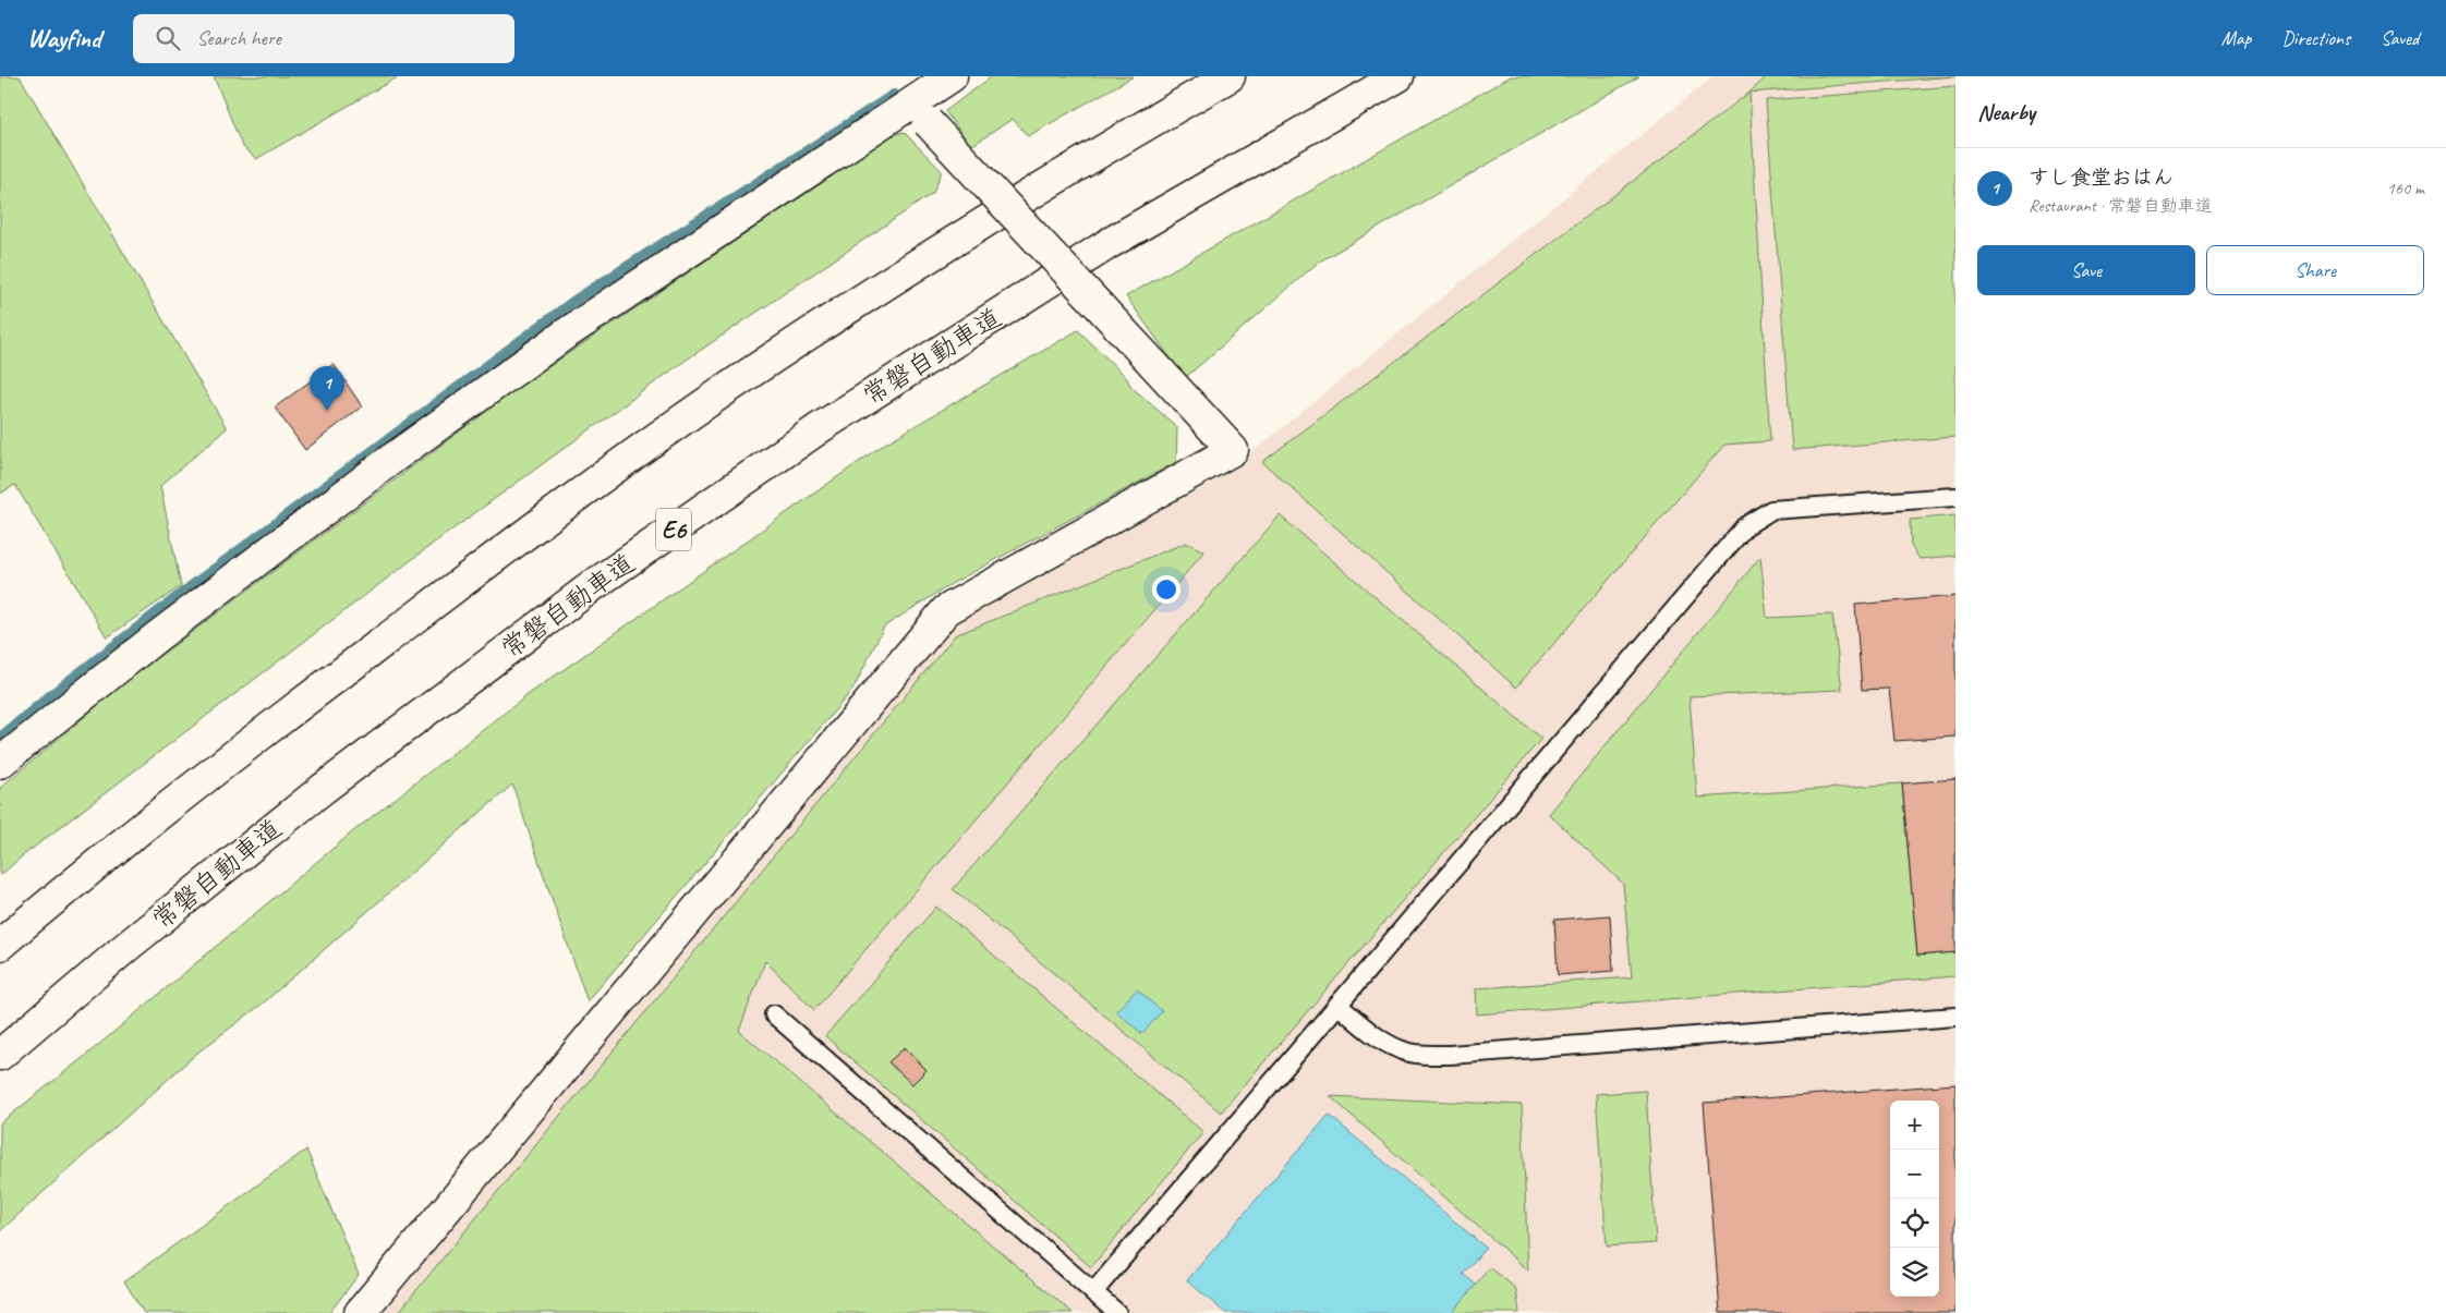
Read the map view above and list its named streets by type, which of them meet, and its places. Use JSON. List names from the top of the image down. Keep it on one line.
{"streets":{"main road":["常磐自動車道","E6"]},"page":{"header":"Wayfind","search":"Search here","nav":["Map","Directions","Saved"],"heading":"Nearby","list":[{"mark":"1","name":"すし食堂おはん","note":"Restaurant · 常磐自動車道","value":"160 m"}],"buttons":["Save","Share"],"pins":"1","map_buttons":["+","−"]}}
